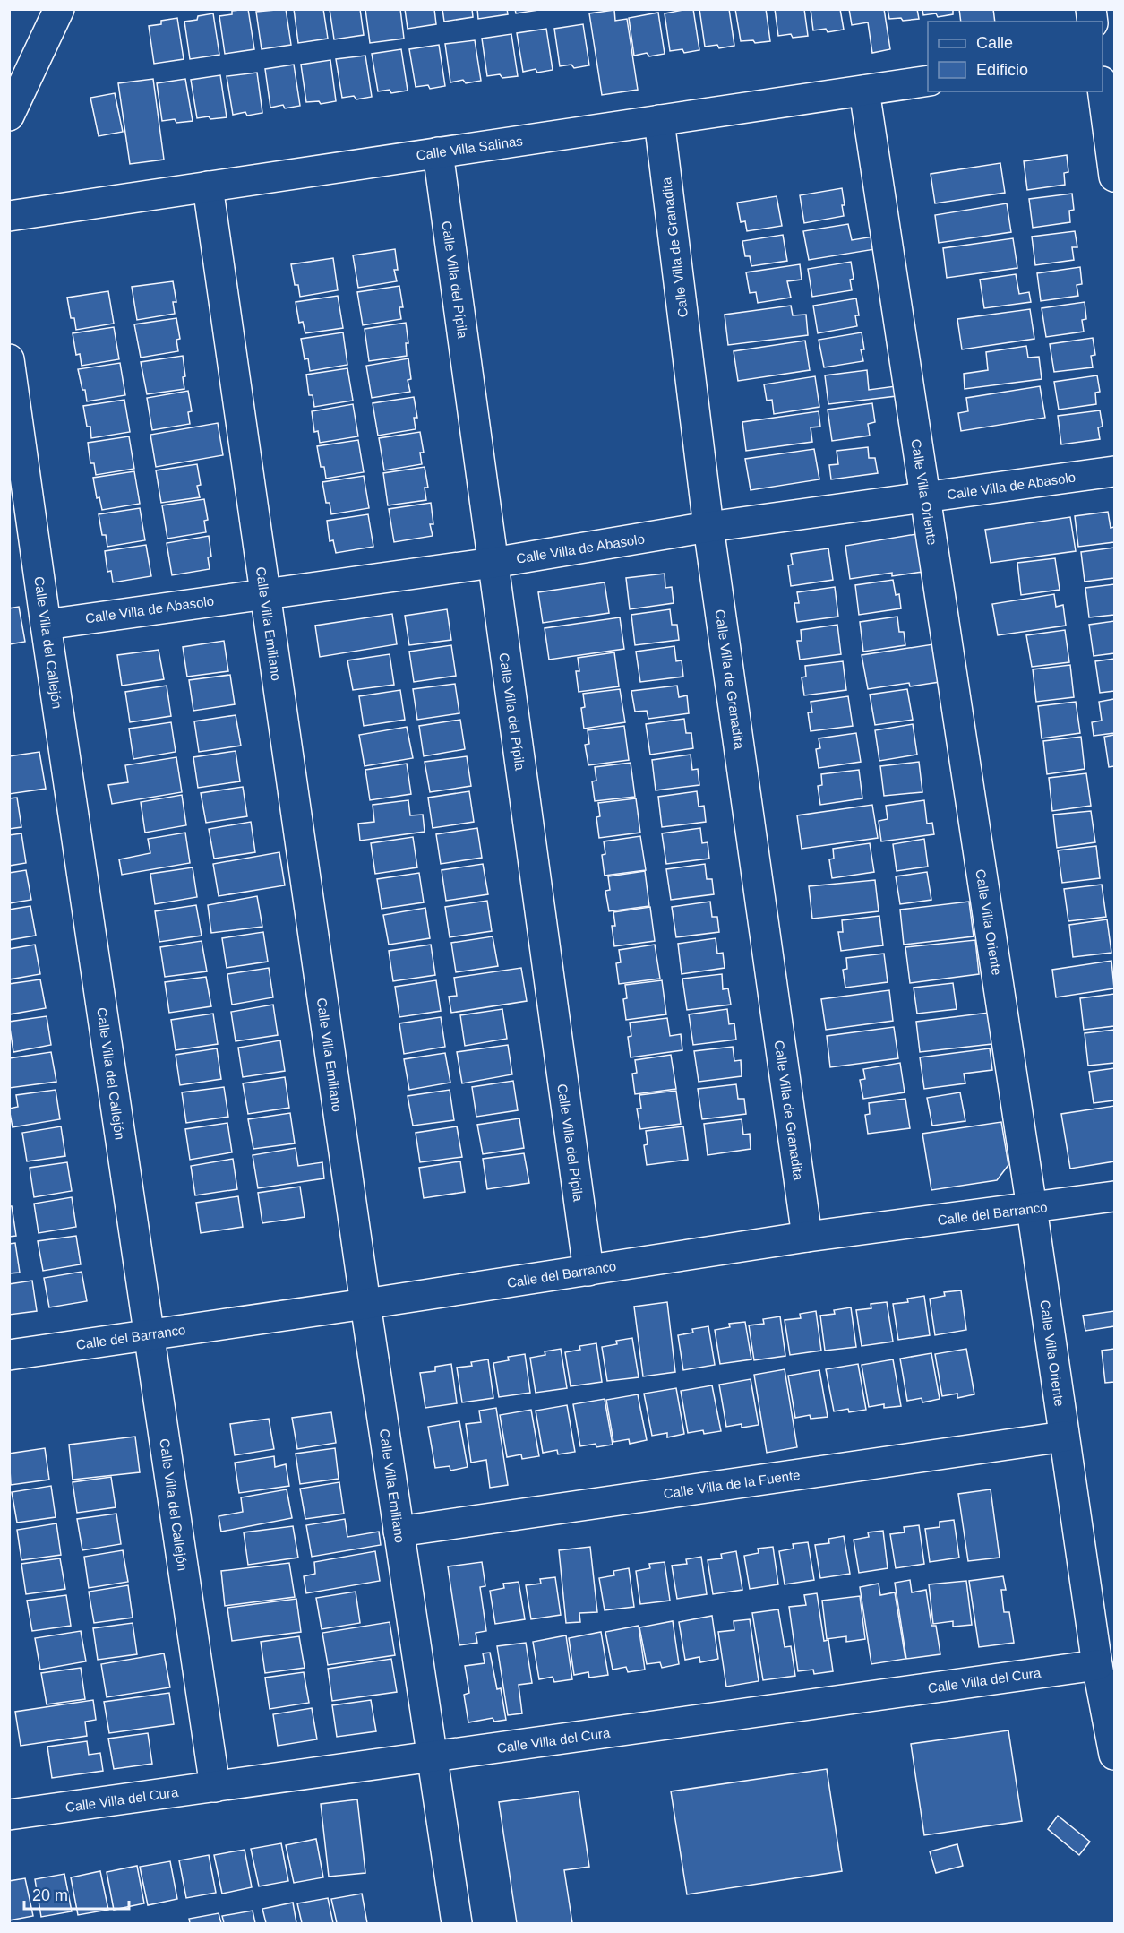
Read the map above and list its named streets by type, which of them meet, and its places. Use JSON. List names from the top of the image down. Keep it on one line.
{"streets":{"street":["Calle Villa Salinas","Calle Villa de Granadita","Calle Villa del Pípila","Calle Villa de Abasolo","Calle Villa Oriente","Calle Villa Emiliano","Calle Villa del Callejón","Calle del Barranco","Calle Villa de la Fuente","Calle Villa del Cura"]},"crossings":[["Calle Villa Salinas","Calle Villa de Granadita"],["Calle Villa Salinas","Calle Villa del Pípila"],["Calle Villa Salinas","Calle Villa Oriente"],["Calle Villa Salinas","Calle Villa Emiliano"],["Calle Villa de Granadita","Calle Villa de Abasolo"],["Calle Villa de Granadita","Calle del Barranco"],["Calle Villa del Pípila","Calle Villa de Abasolo"],["Calle Villa del Pípila","Calle del Barranco"],["Calle Villa de Abasolo","Calle Villa Oriente"],["Calle Villa de Abasolo","Calle Villa Emiliano"],["Calle Villa de Abasolo","Calle Villa del Callejón"],["Calle Villa Oriente","Calle del Barranco"],["Calle Villa Oriente","Calle Villa de la Fuente"],["Calle Villa Oriente","Calle Villa del Cura"],["Calle Villa Emiliano","Calle del Barranco"],["Calle Villa Emiliano","Calle Villa de la Fuente"],["Calle Villa Emiliano","Calle Villa del Cura"],["Calle Villa del Callejón","Calle del Barranco"],["Calle Villa del Callejón","Calle Villa del Cura"]],"legend":["Calle","Edificio"],"scale_bar":"20 m"}
